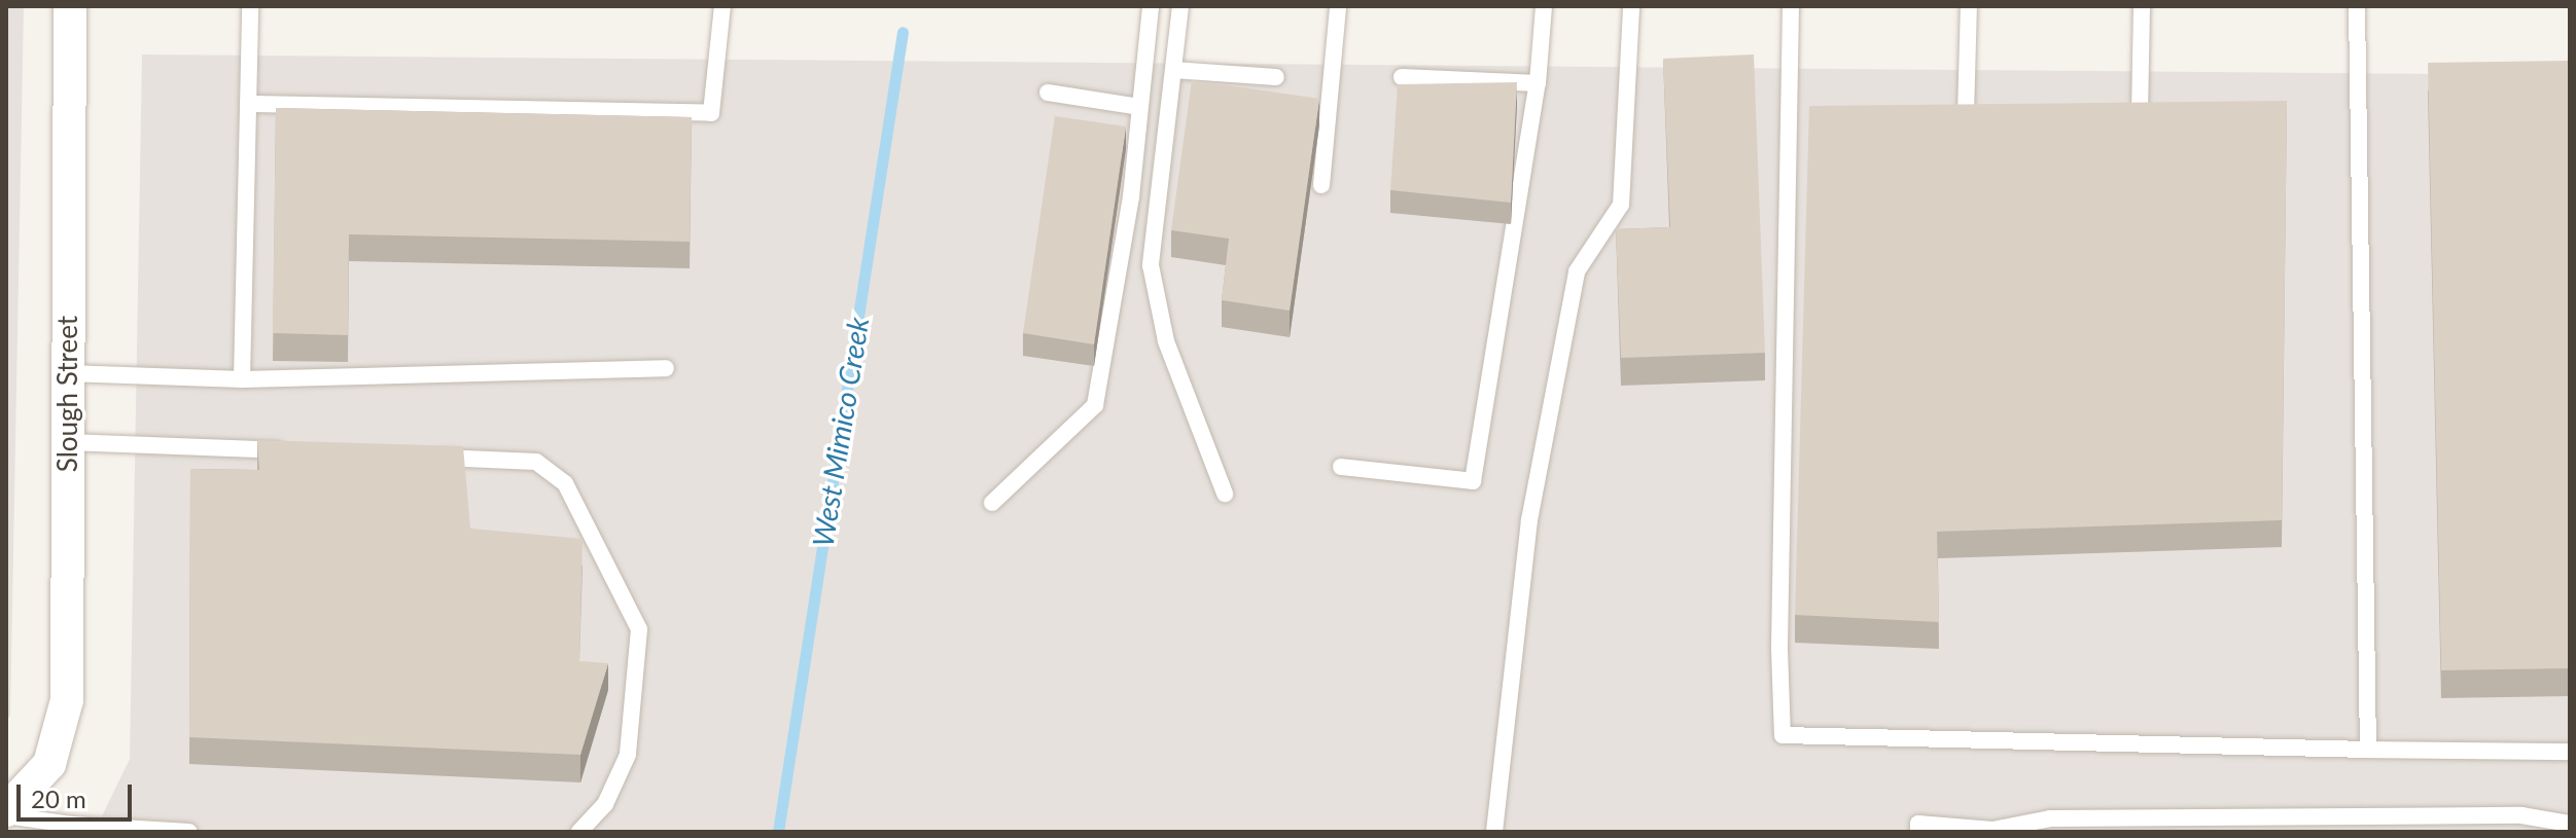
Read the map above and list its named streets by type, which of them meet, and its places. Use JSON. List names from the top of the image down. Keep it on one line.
{"streets":{"street":["Slough Street"]},"water":["West Mimico Creek"],"scale_bar":"20 m"}
